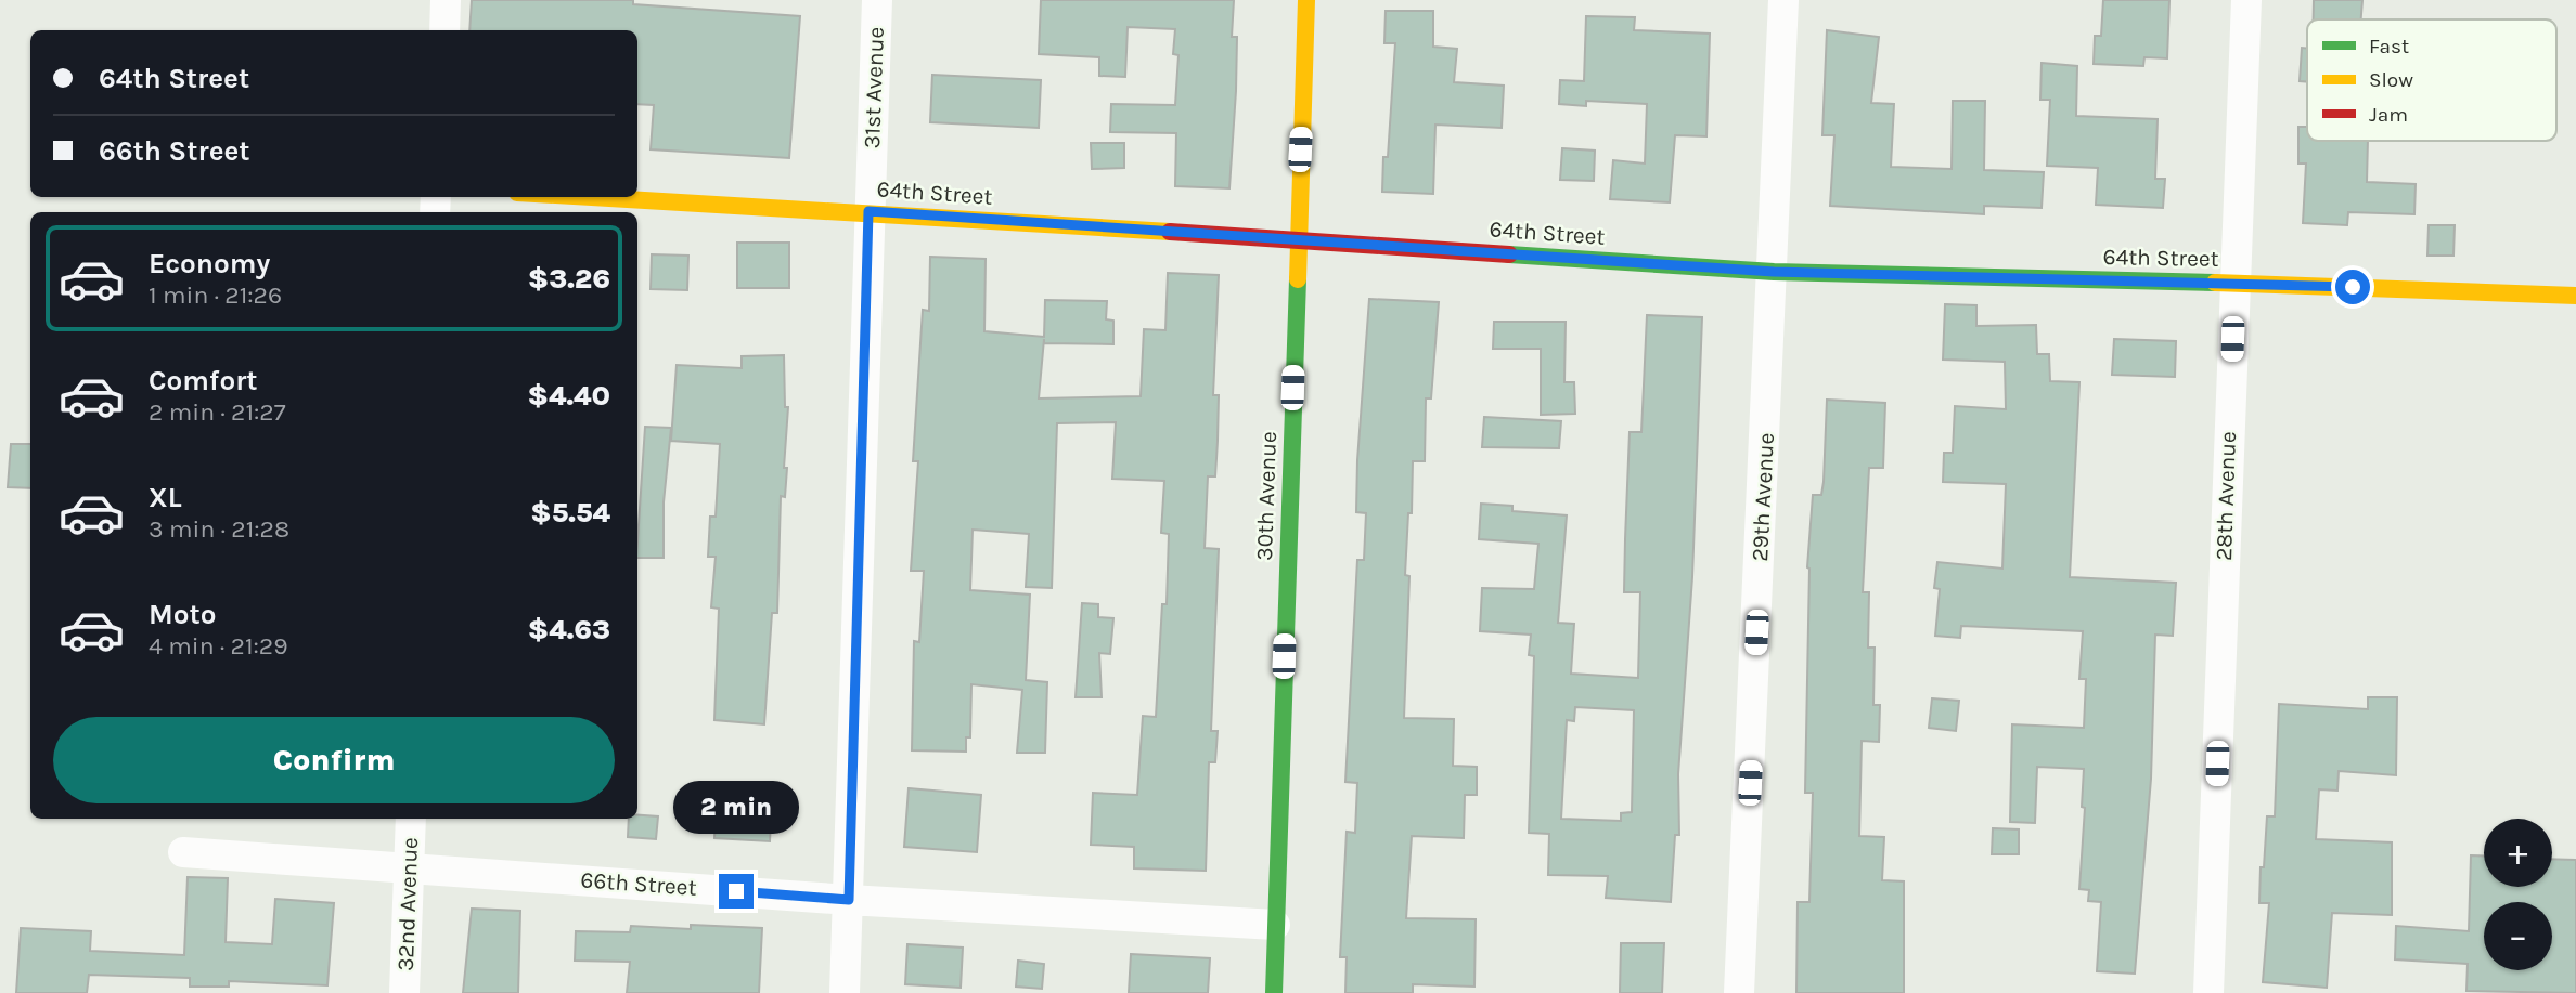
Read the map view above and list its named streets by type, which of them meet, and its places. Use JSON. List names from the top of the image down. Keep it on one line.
{"streets":{"street":["31st Avenue","64th Street","30th Avenue","28th Avenue","29th Avenue","66th Street","32nd Avenue"]},"crossings":[["31st Avenue","64th Street"],["31st Avenue","66th Street"],["64th Street","30th Avenue"],["64th Street","28th Avenue"],["64th Street","29th Avenue"],["30th Avenue","66th Street"],["66th Street","32nd Avenue"]],"legend":["Fast","Slow","Jam"],"page":{"banner":["64th Street","66th Street"],"list":[{"name":"Economy","note":"1 min · 21:26","value":"$3.26"},{"name":"Comfort","note":"2 min · 21:27","value":"$4.40"},{"name":"XL","note":"3 min · 21:28","value":"$5.54"},{"name":"Moto","note":"4 min · 21:29","value":"$4.63"}],"buttons":"Confirm","bubble":"2 min","map_buttons":["+","−"]}}
